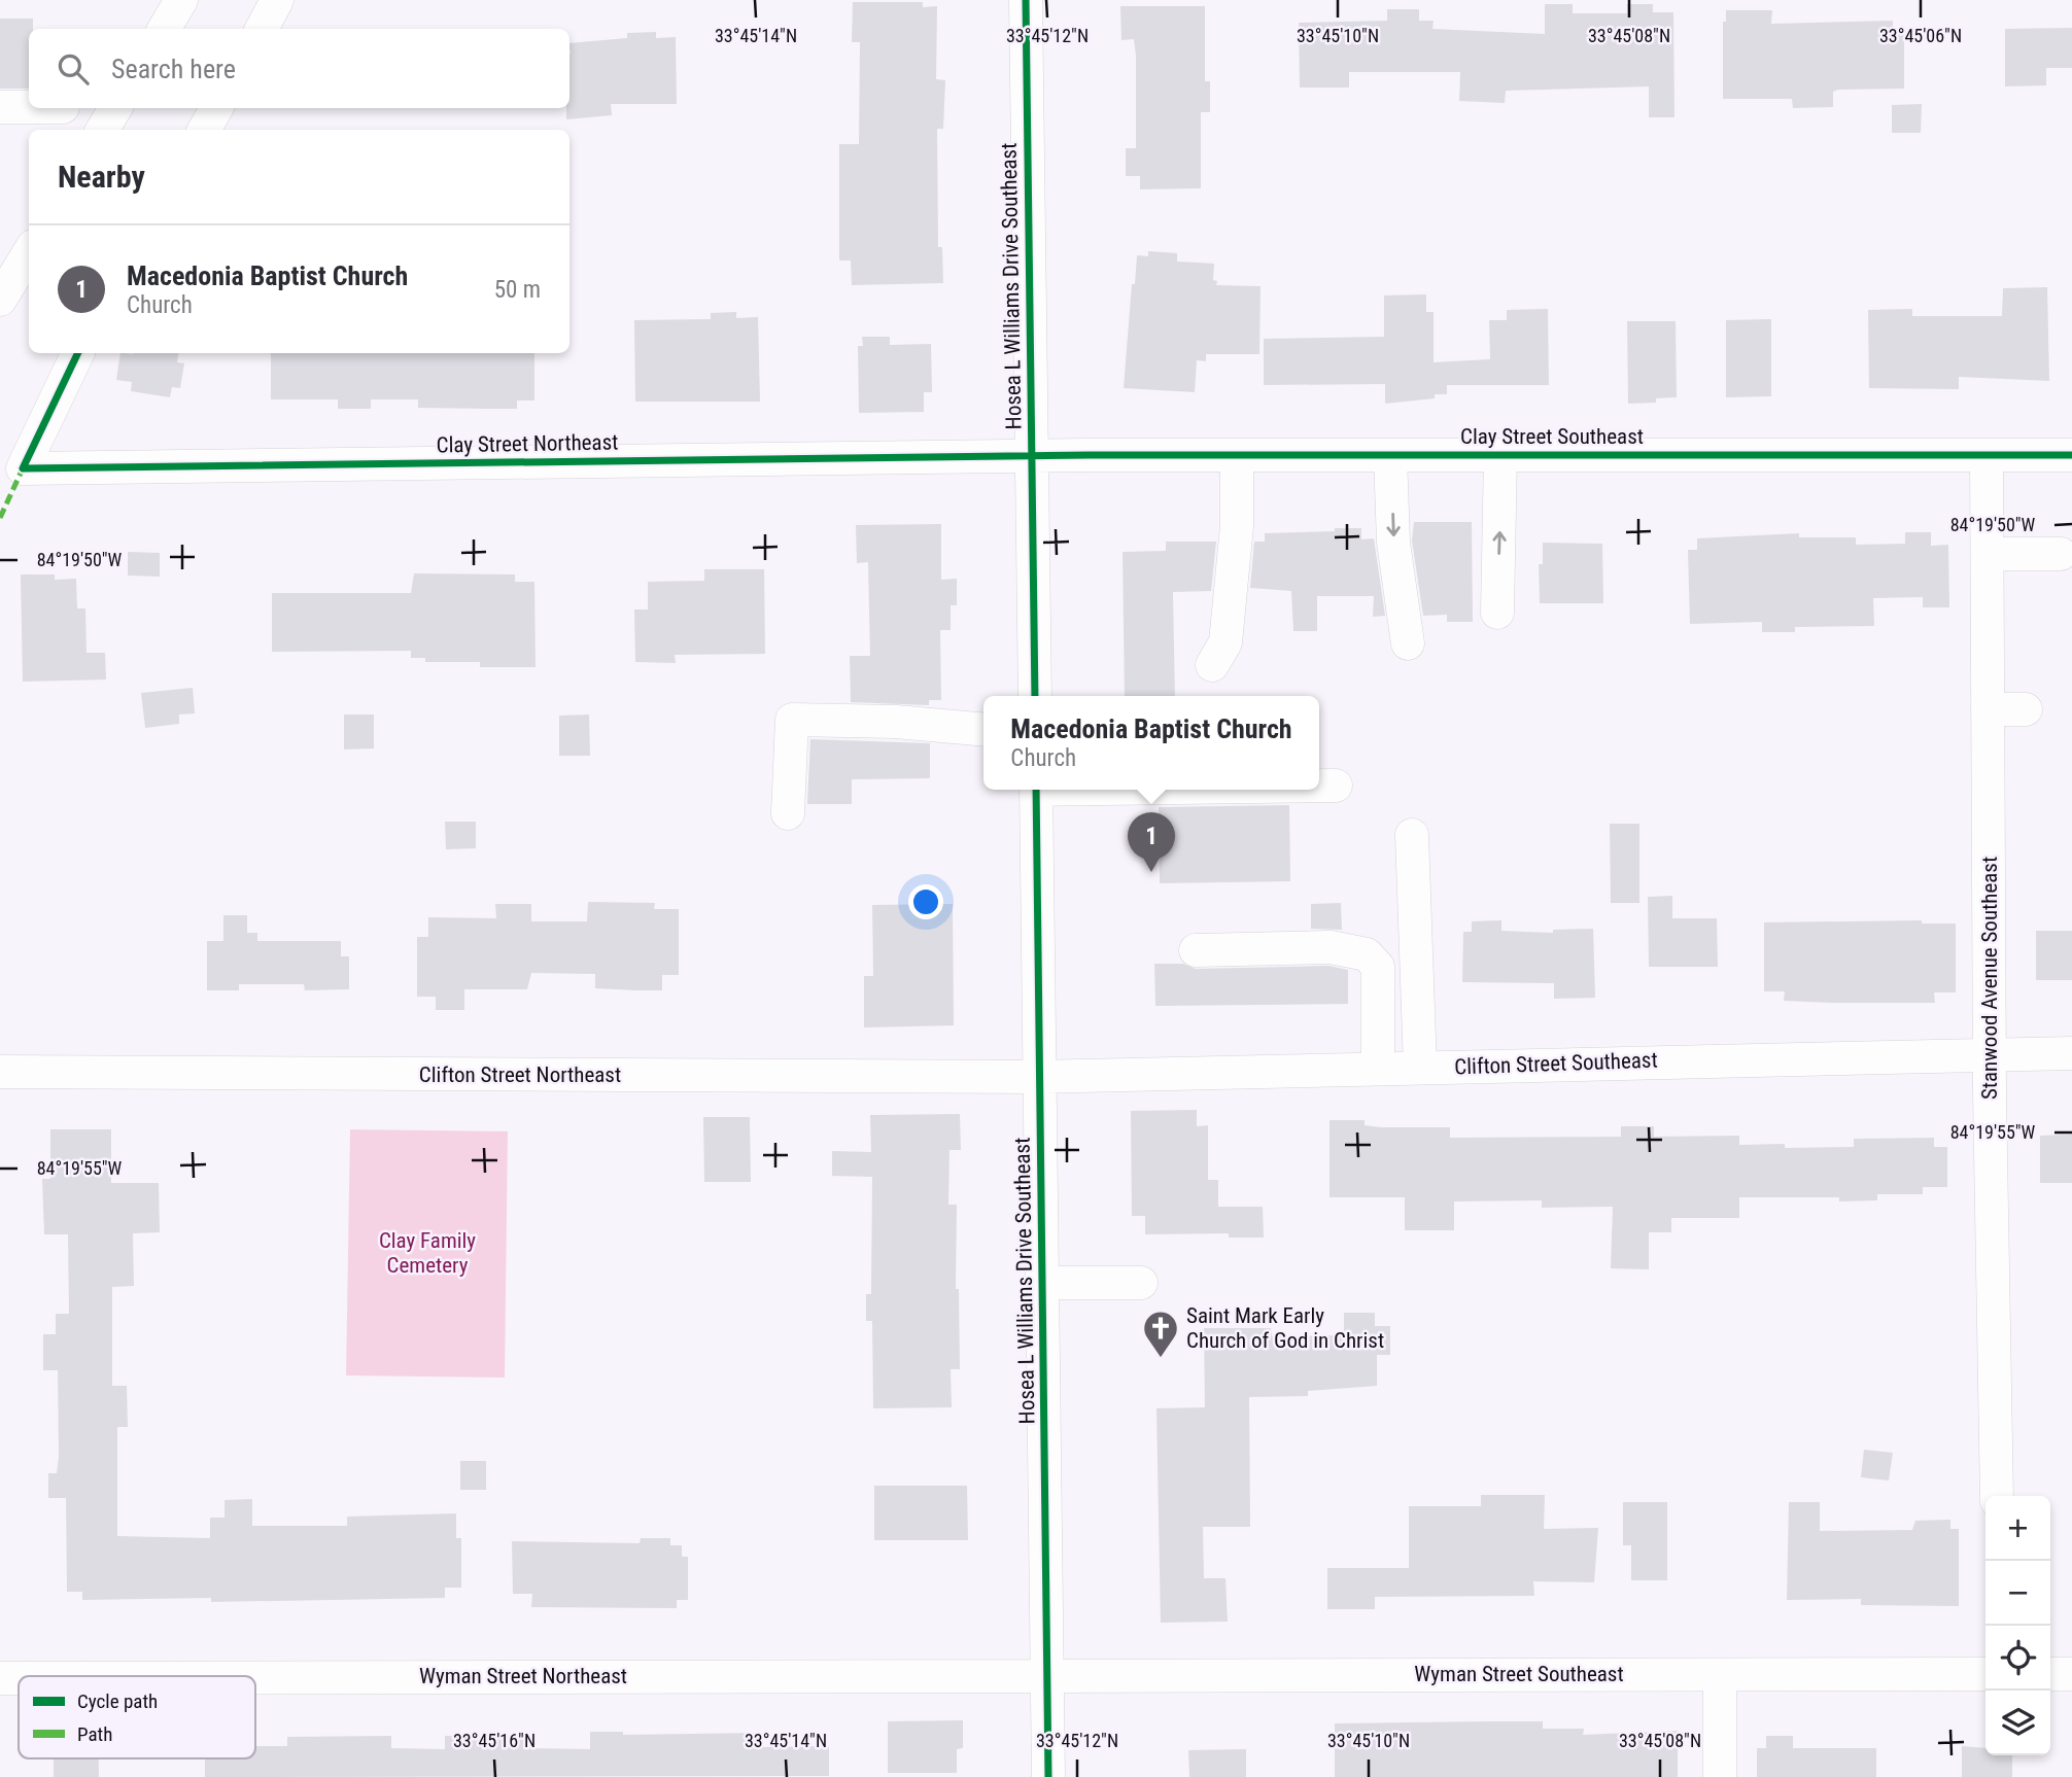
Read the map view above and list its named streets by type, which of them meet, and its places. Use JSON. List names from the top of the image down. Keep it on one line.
{"streets":{"street":["Hosea L Williams Drive Southeast","Clay Street Southeast","Clay Street Northeast","Stanwood Avenue Southeast","Clifton Street Southeast","Clifton Street Northeast","Wyman Street Southeast","Wyman Street Northeast"]},"crossings":[["Hosea L Williams Drive Southeast","Clay Street Southeast"],["Hosea L Williams Drive Southeast","Clay Street Northeast"],["Hosea L Williams Drive Southeast","Clifton Street Southeast"],["Hosea L Williams Drive Southeast","Clifton Street Northeast"],["Hosea L Williams Drive Southeast","Wyman Street Southeast"],["Hosea L Williams Drive Southeast","Wyman Street Northeast"],["Clay Street Southeast","Clay Street Northeast"],["Clay Street Southeast","Stanwood Avenue Southeast"],["Stanwood Avenue Southeast","Clifton Street Southeast"],["Clifton Street Southeast","Clifton Street Northeast"],["Wyman Street Southeast","Wyman Street Northeast"]],"parks":["Clay Family Cemetery"],"places":{"church":["Saint Mark Early Church of God in Christ"]},"legend":["Cycle path","Path"],"page":{"search":"Search here","heading":"Nearby","list":[{"mark":"1","name":"Macedonia Baptist Church","note":"Church","value":"50 m"}],"popup":["Macedonia Baptist Church","Church"],"pins":"1","map_buttons":["+","−"]},"coordinates":["33°45'14\"N","33°45'12\"N","33°45'10\"N","33°45'08\"N","33°45'06\"N","84°19'50\"W","84°19'55\"W","33°45'16\"N"]}
